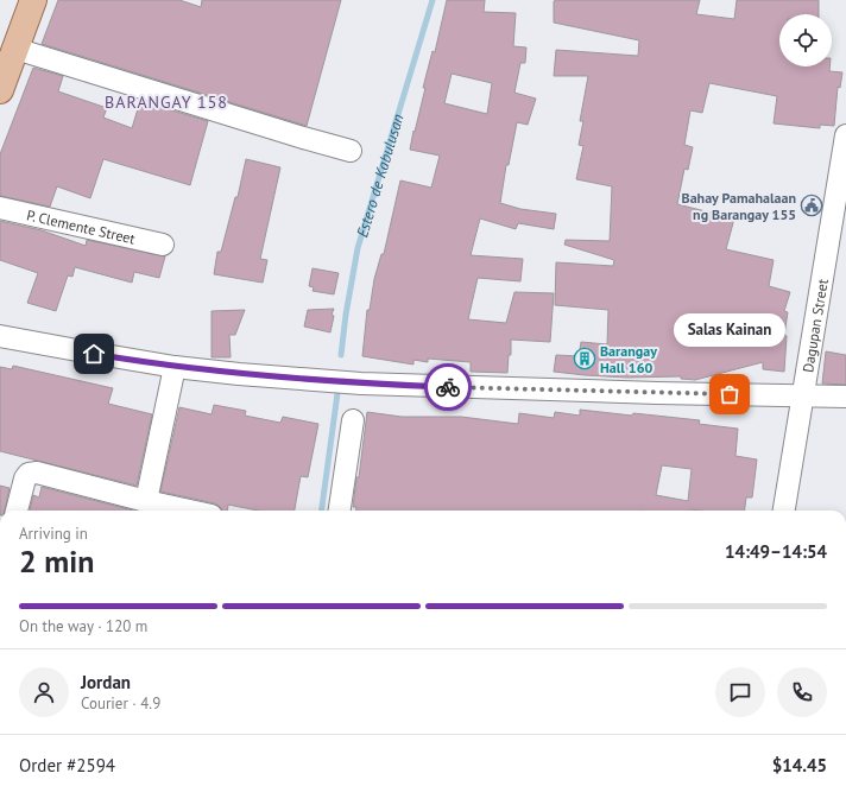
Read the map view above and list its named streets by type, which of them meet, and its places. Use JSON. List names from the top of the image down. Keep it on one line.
{"streets":{"street":["P. Clemente Street","Dagupan Street"]},"districts":["BARANGAY 158"],"water":["Estero de Kabulusan"],"places":{"public building":["Bahay Pamahalaan ng Barangay 155"],"building":["Barangay Hall 160"],"other":["Salas Kainan"]},"page":{"bubble":"Salas Kainan","heading":["2 min","Arriving in","14:49–14:54"],"panel":["Jordan","Courier · 4.9","Order #2594","$14.45"],"bar":"On the way · 120 m"}}
